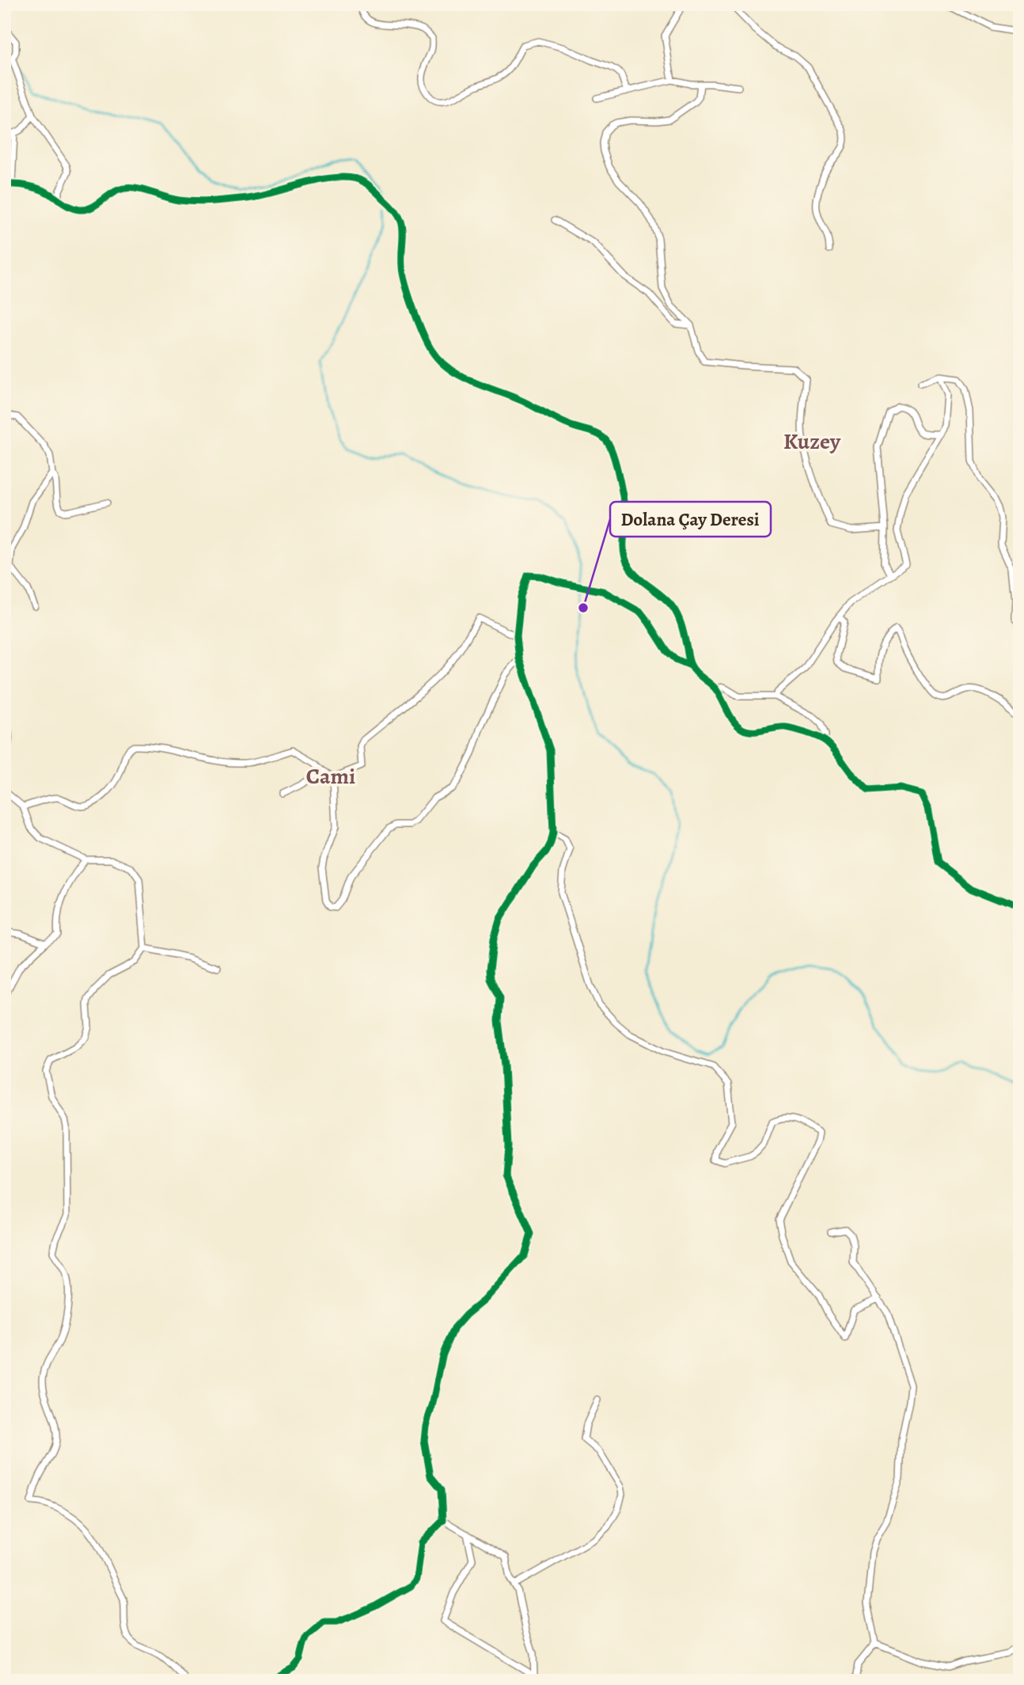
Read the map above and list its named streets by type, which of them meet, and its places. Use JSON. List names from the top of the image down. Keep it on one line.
{"districts":["Kuzey","Cami"],"places":["Dolana Çay Deresi"]}
